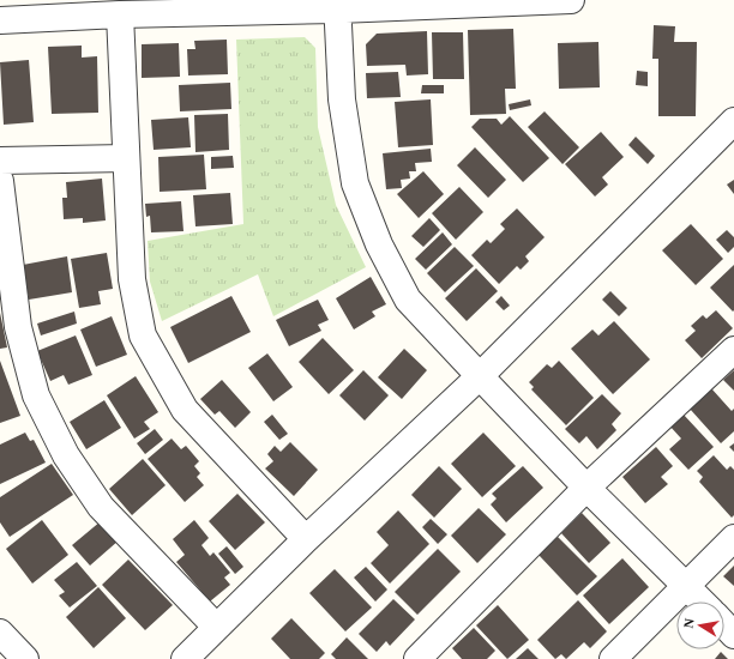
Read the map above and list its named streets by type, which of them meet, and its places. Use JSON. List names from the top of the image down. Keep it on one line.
{"north":"left"}
